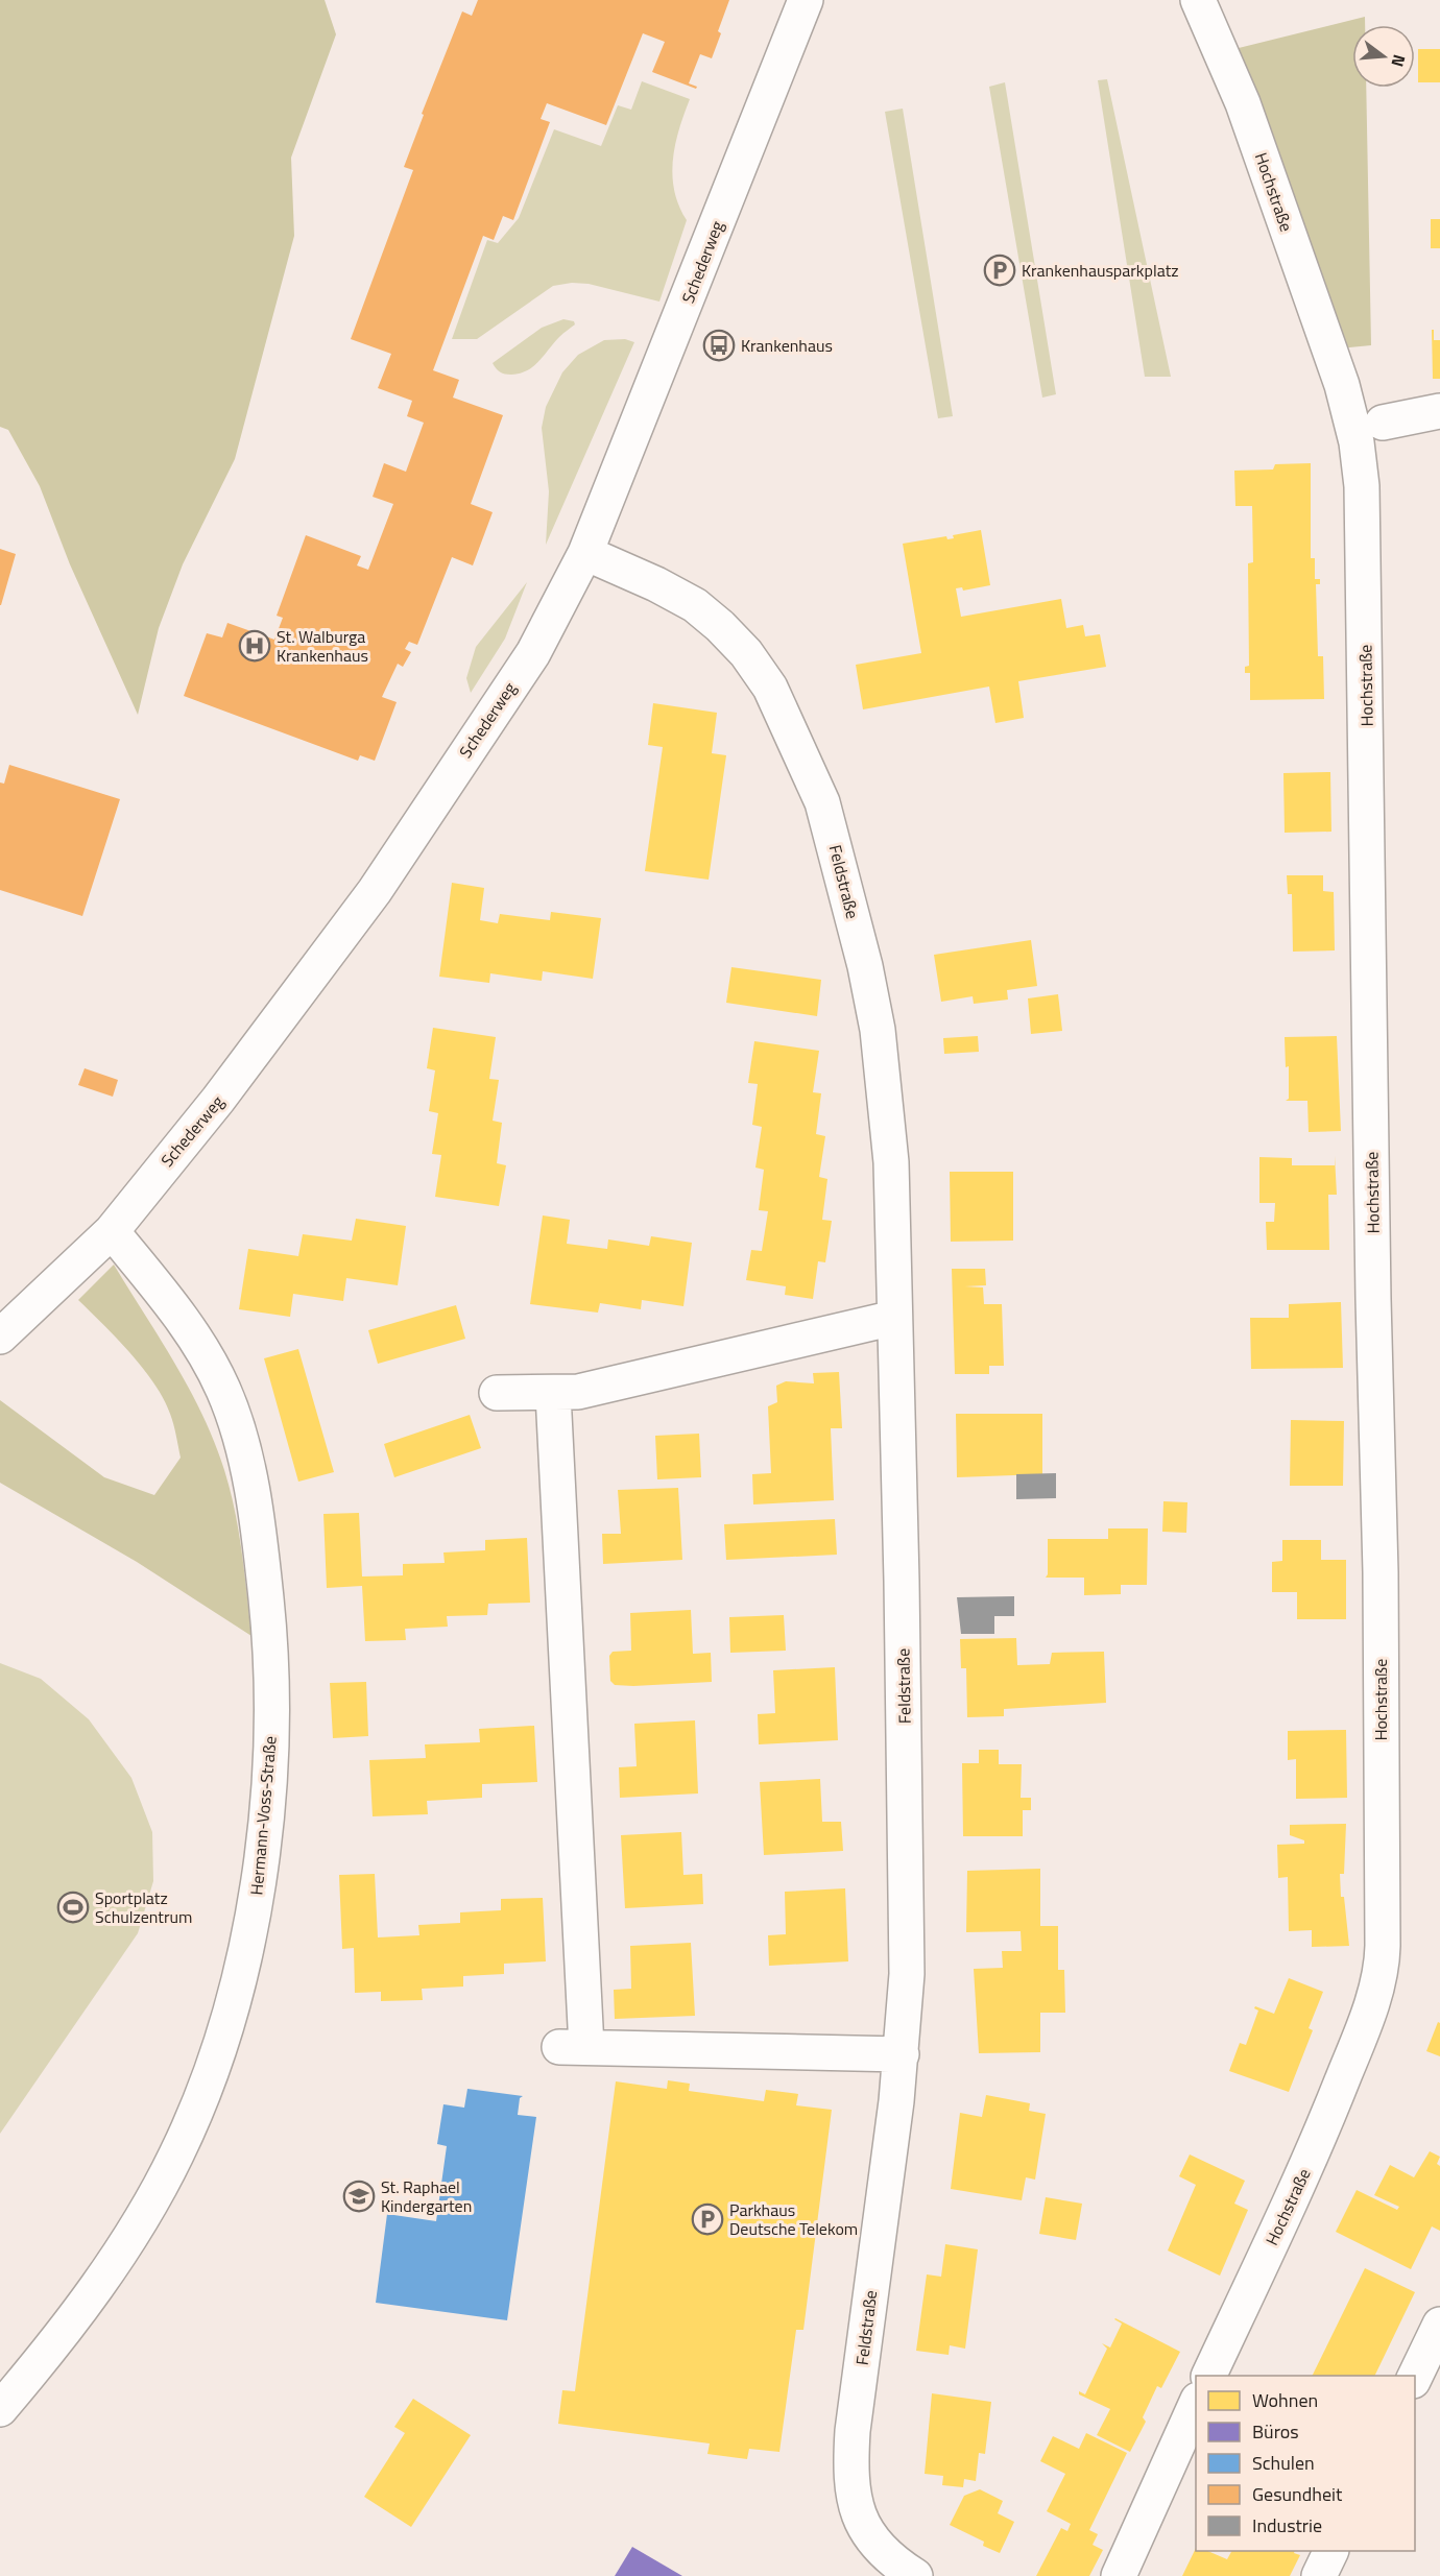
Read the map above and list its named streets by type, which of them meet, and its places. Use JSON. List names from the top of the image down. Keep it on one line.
{"streets":{"street":["Hochstraße","Schederweg","Feldstraße","Hermann-Voss-Straße"]},"crossings":[["Schederweg","Feldstraße"],["Schederweg","Hermann-Voss-Straße"]],"places":{"parking":["Krankenhausparkplatz","Parkhaus Deutsche Telekom"],"bus stop":["Krankenhaus"],"hospital":["St. Walburga Krankenhaus"],"sports":["Sportplatz Schulzentrum"],"school or university":["St. Raphael Kindergarten"]},"legend":["Wohnen","Büros","Schulen","Gesundheit","Industrie"],"north":"right"}
